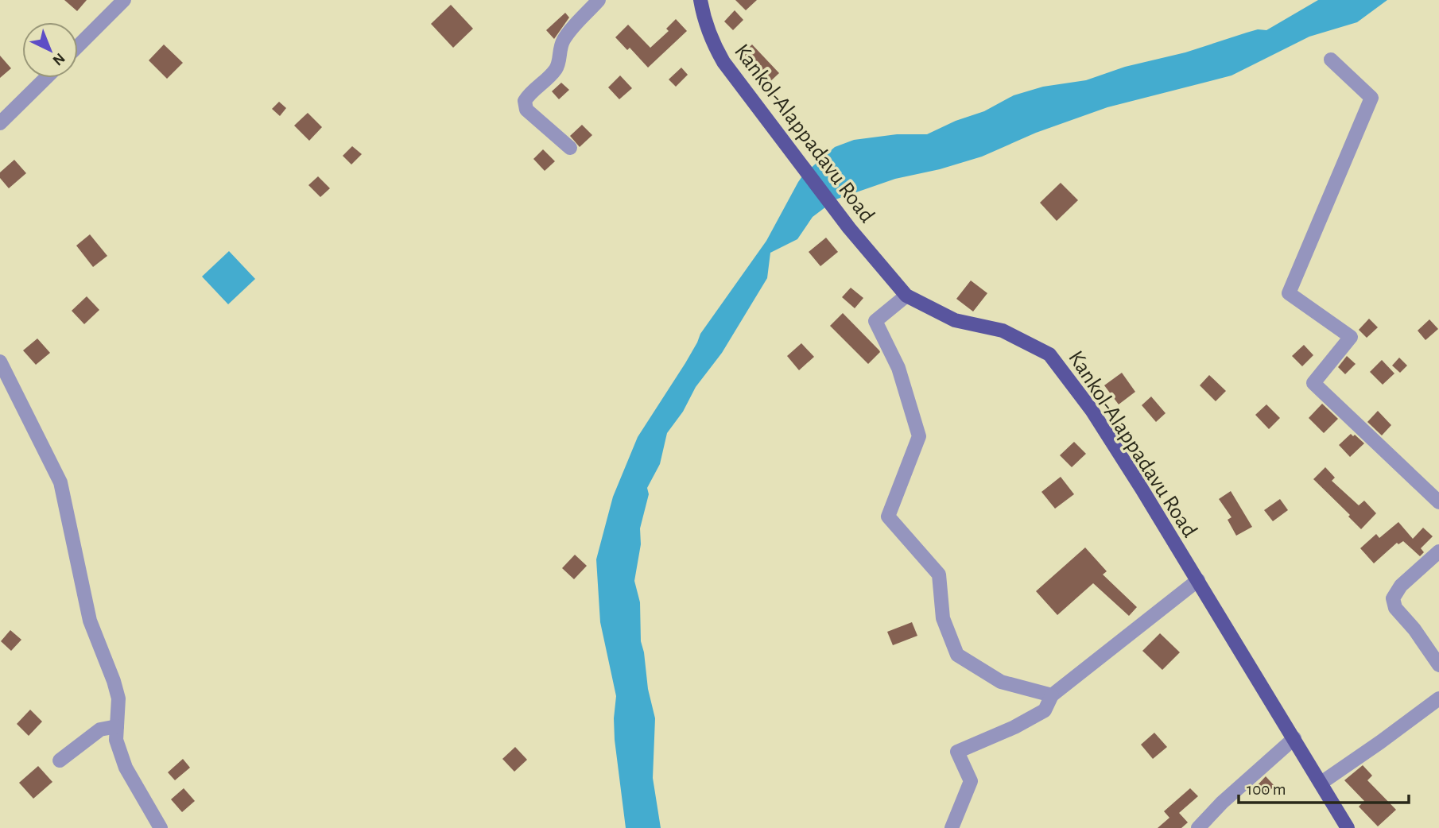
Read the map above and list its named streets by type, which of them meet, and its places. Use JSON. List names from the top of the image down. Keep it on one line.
{"streets":{"main road":["Kankol-Alappadavu Road"]},"scale_bar":"100 m","north":"bottom right"}
